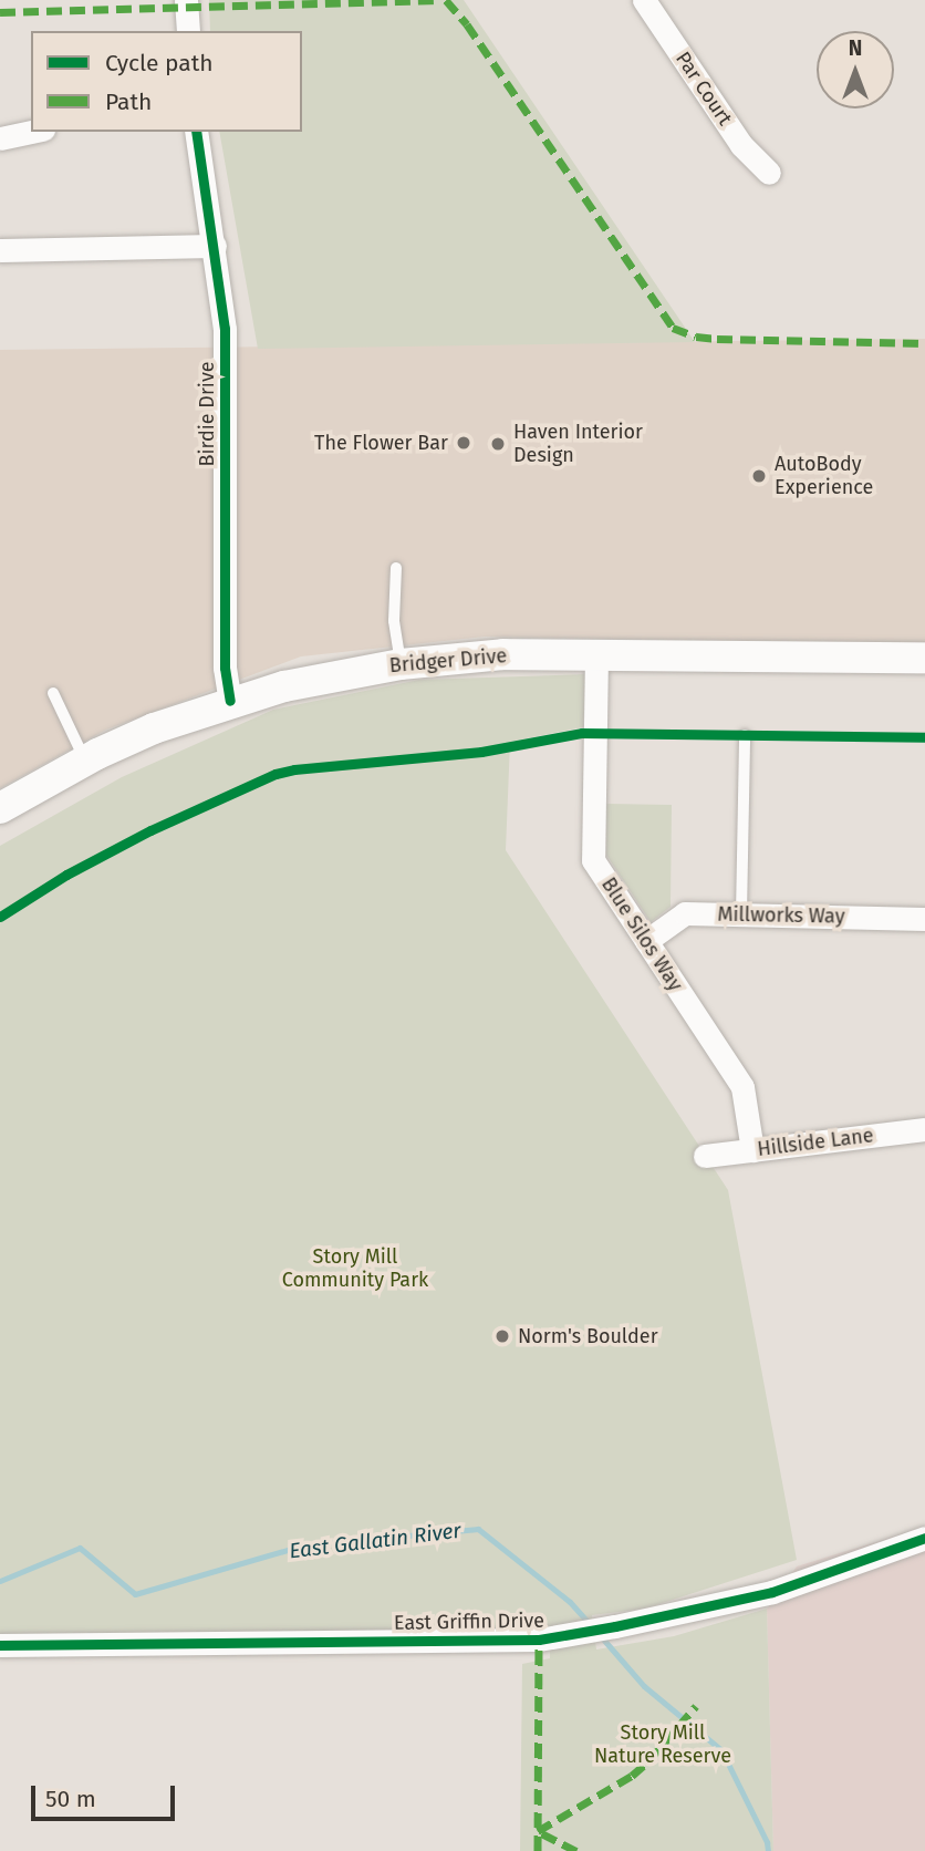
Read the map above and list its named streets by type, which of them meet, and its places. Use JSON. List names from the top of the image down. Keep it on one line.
{"streets":{"main road":["Bridger Drive"],"street":["Par Court","Birdie Drive","Millworks Way","Blue Silos Way","Hillside Lane","East Griffin Drive"]},"crossings":[["Birdie Drive","Bridger Drive"],["Bridger Drive","Blue Silos Way"],["Millworks Way","Blue Silos Way"],["Blue Silos Way","Hillside Lane"]],"water":["East Gallatin River"],"parks":["Story Mill Community Park","Story Mill Nature Reserve"],"places":["The Flower Bar","Haven Interior Design","AutoBody Experience","Norm's Boulder"],"legend":["Cycle path","Path"],"scale_bar":"50 m","north":"top"}
